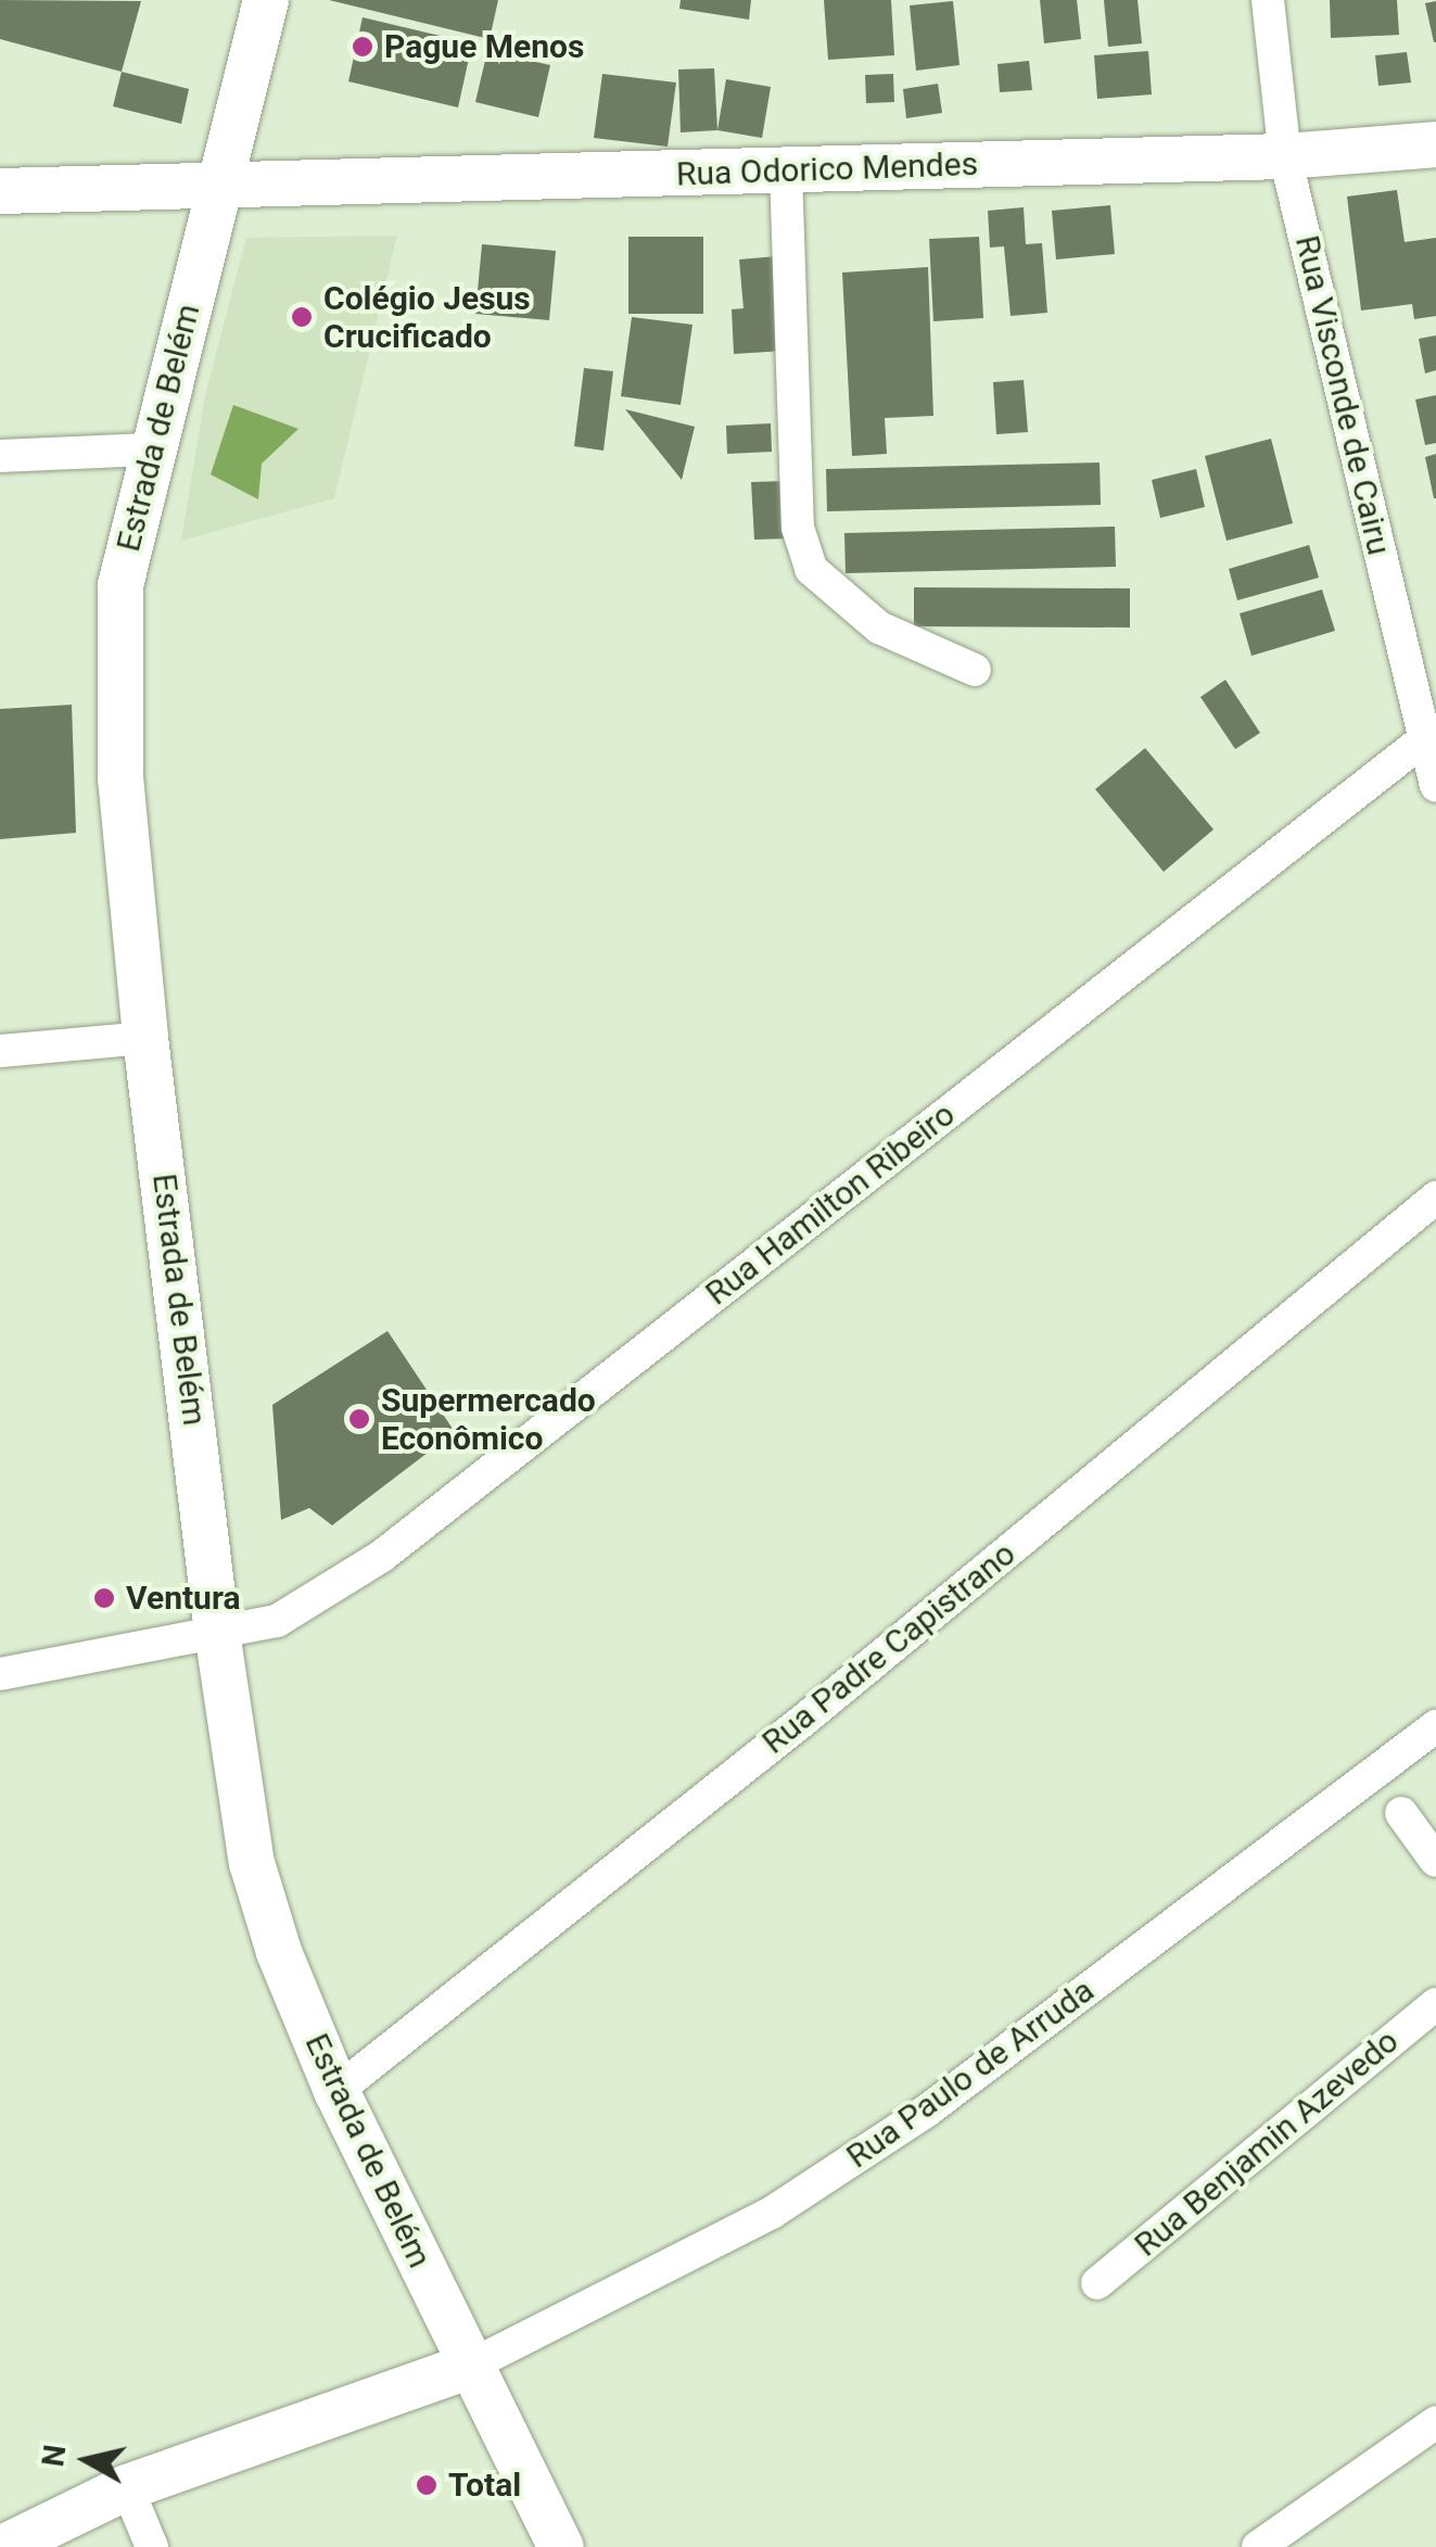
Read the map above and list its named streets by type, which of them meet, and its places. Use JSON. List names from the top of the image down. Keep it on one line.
{"streets":{"main road":["Rua Odorico Mendes","Estrada de Belém"],"street":["Rua Visconde de Cairu","Rua Hamilton Ribeiro","Rua Padre Capistrano","Rua Paulo de Arruda","Rua Benjamin Azevedo"]},"crossings":[["Rua Odorico Mendes","Rua Visconde de Cairu"],["Rua Odorico Mendes","Estrada de Belém"],["Rua Visconde de Cairu","Rua Hamilton Ribeiro"],["Estrada de Belém","Rua Hamilton Ribeiro"],["Estrada de Belém","Rua Padre Capistrano"],["Estrada de Belém","Rua Paulo de Arruda"]],"places":["Pague Menos","Colégio Jesus Crucificado","Supermercado Econômico","Ventura","Total"],"north":"left"}
